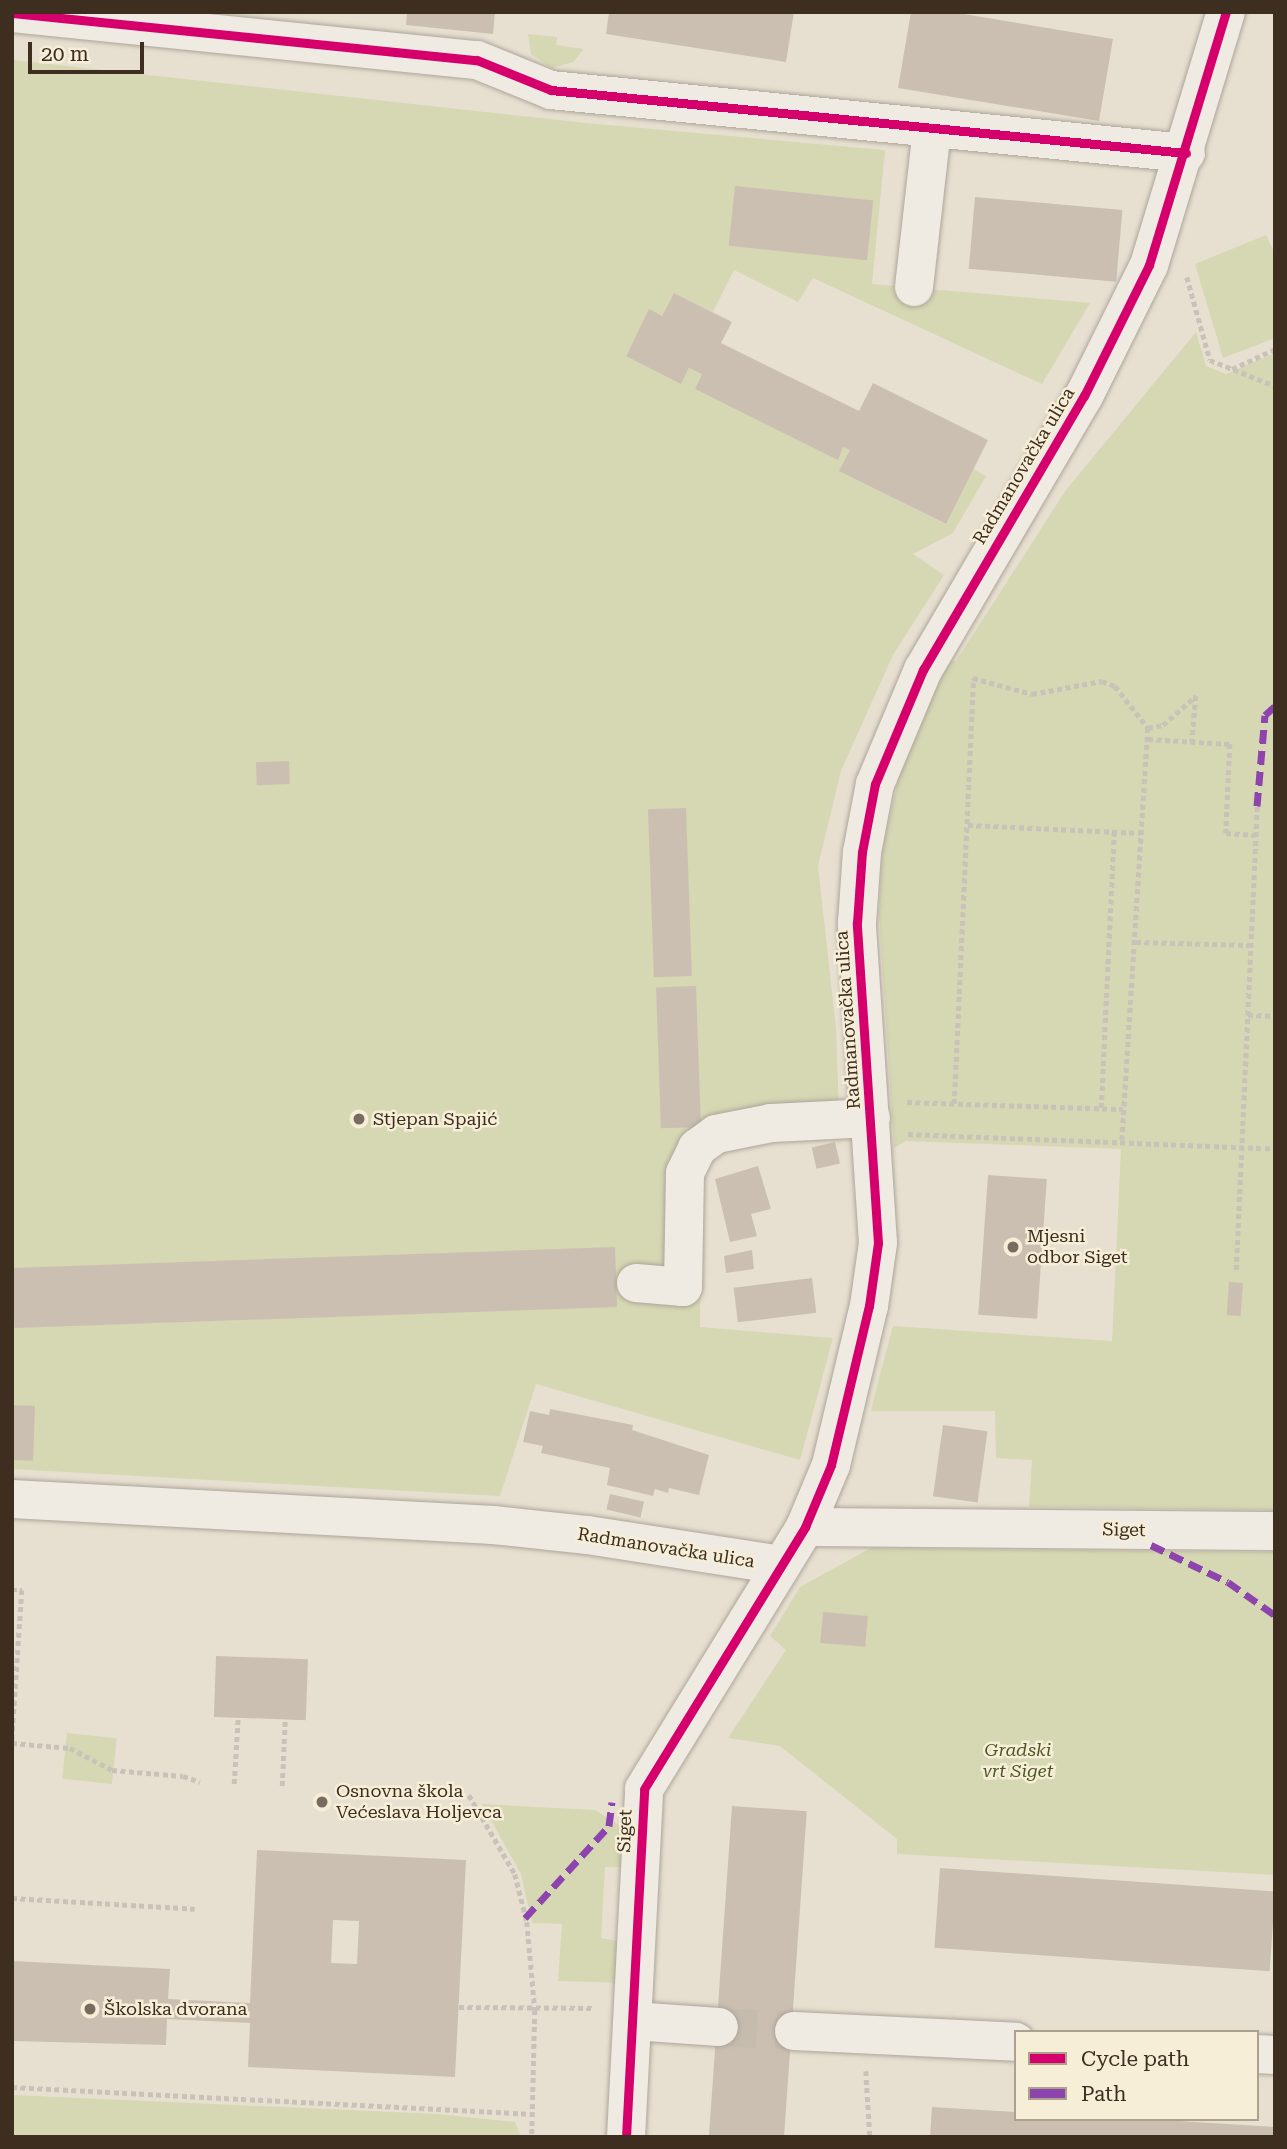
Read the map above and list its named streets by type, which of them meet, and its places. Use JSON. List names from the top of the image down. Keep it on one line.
{"streets":{"street":["Radmanovačka ulica","Siget"]},"crossings":[["Radmanovačka ulica","Siget"]],"parks":["Gradski vrt Siget"],"places":["Stjepan Spajić","Mjesni odbor Siget","Osnovna škola Većeslava Holjevca","Školska dvorana"],"legend":["Cycle path","Path"],"scale_bar":"20 m"}
